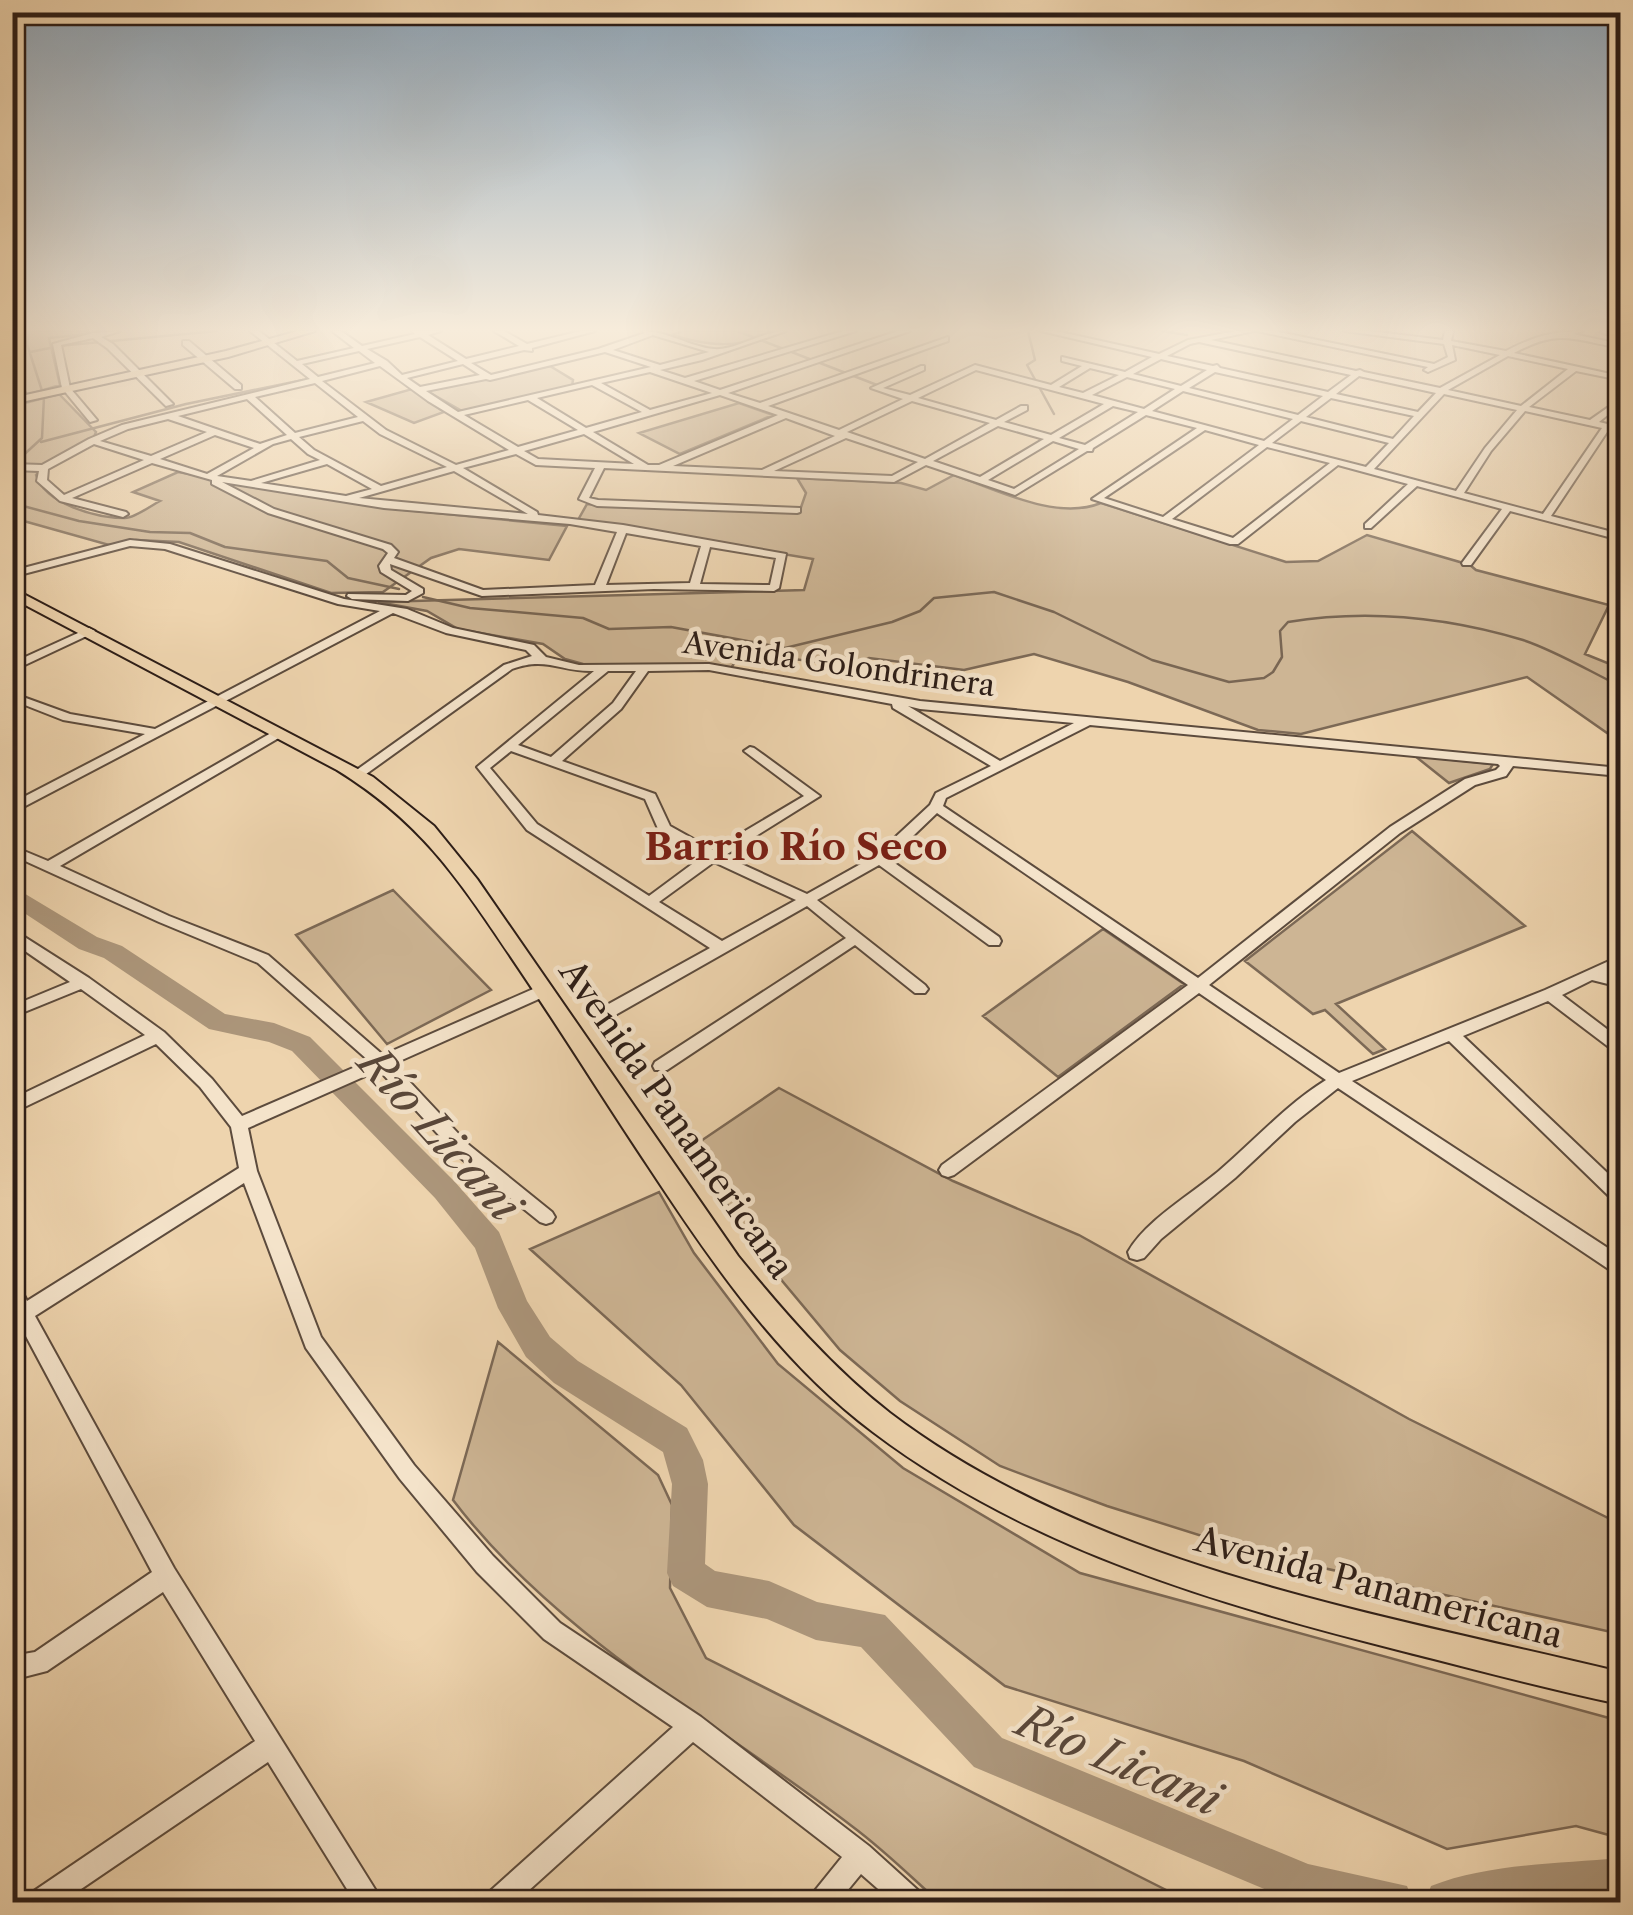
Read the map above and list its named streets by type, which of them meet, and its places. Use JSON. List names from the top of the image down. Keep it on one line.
{"streets":{"main road":["Avenida Panamericana"],"street":["Avenida Golondrinera"]},"districts":["Barrio Río Seco"],"water":["Río Licani"]}
